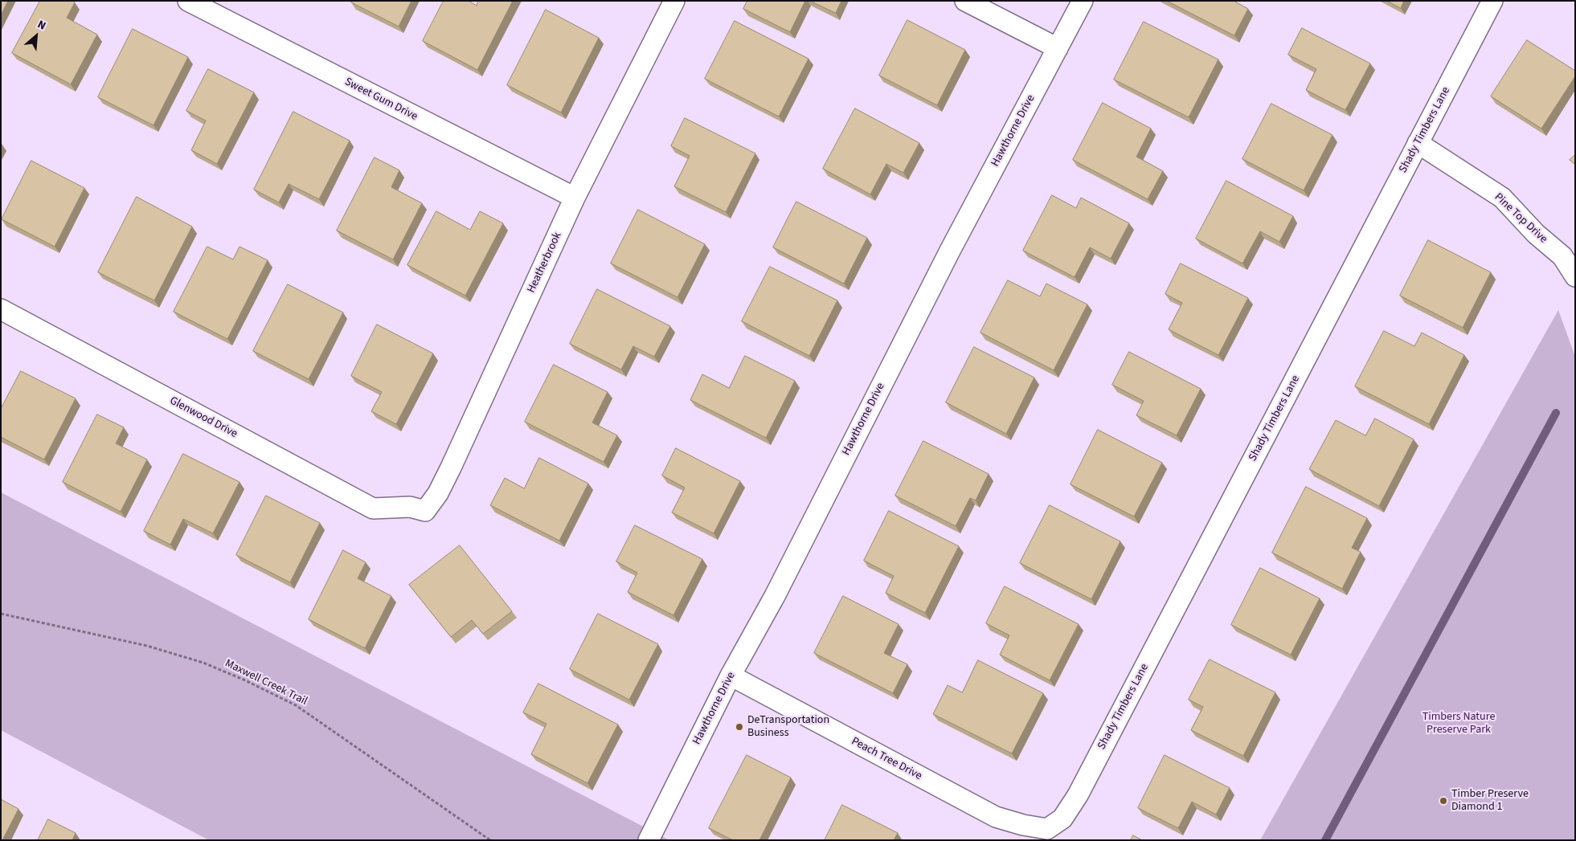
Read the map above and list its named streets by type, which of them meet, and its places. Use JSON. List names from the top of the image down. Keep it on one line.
{"streets":{"street":["Sweet Gum Drive","Shady Timbers Lane","Hawthorne Drive","Pine Top Drive","Heatherbrook","Glenwood Drive","Peach Tree Drive"],"path":["Maxwell Creek Trail"]},"crossings":[["Sweet Gum Drive","Heatherbrook"],["Shady Timbers Lane","Pine Top Drive"],["Shady Timbers Lane","Peach Tree Drive"],["Hawthorne Drive","Peach Tree Drive"],["Heatherbrook","Glenwood Drive"]],"parks":["Timbers Nature Preserve Park"],"places":["DeTransportation Business","Timber Preserve Diamond 1"],"north":"top right"}
